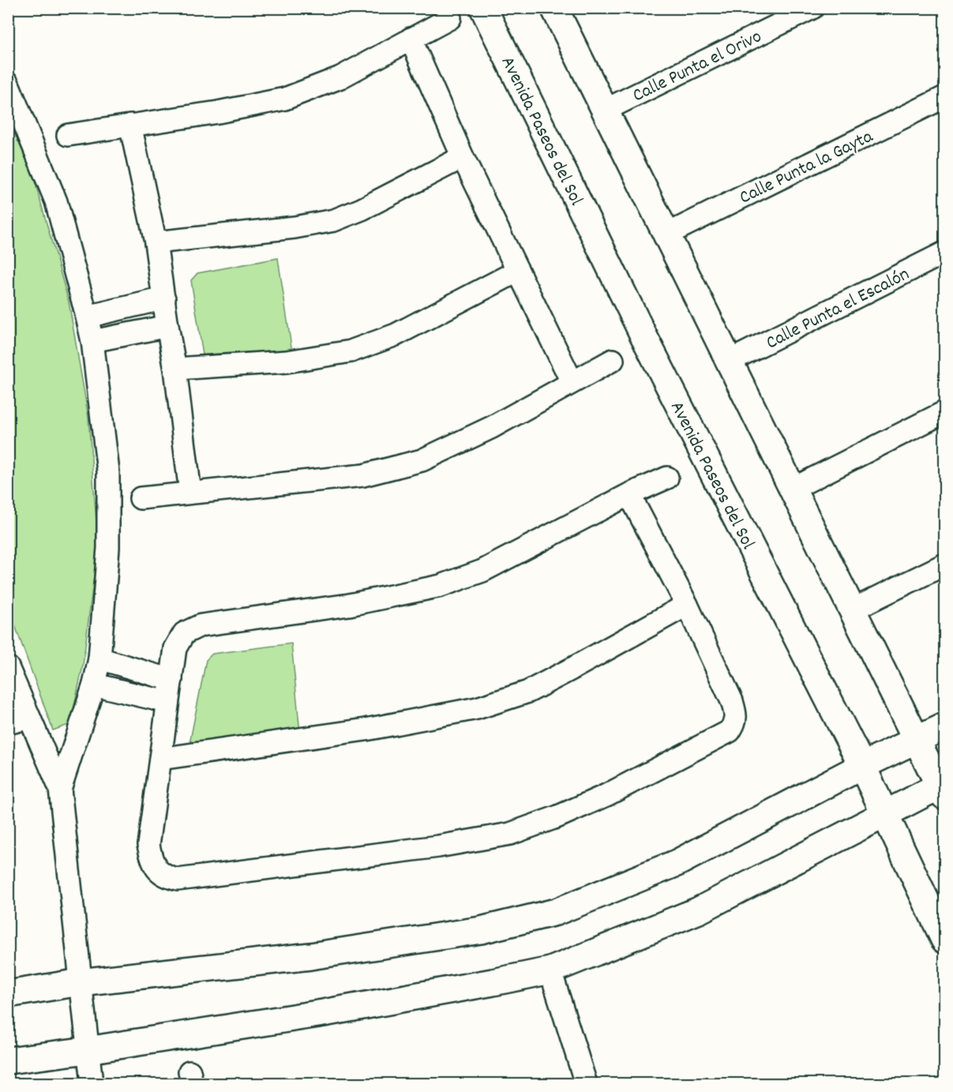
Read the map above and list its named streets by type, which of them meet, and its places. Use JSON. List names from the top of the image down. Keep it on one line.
{"streets":{"street":["Calle Punta el Orivo","Avenida Paseos del Sol","Calle Punta la Gayta","Calle Punta el Escalón"]}}
